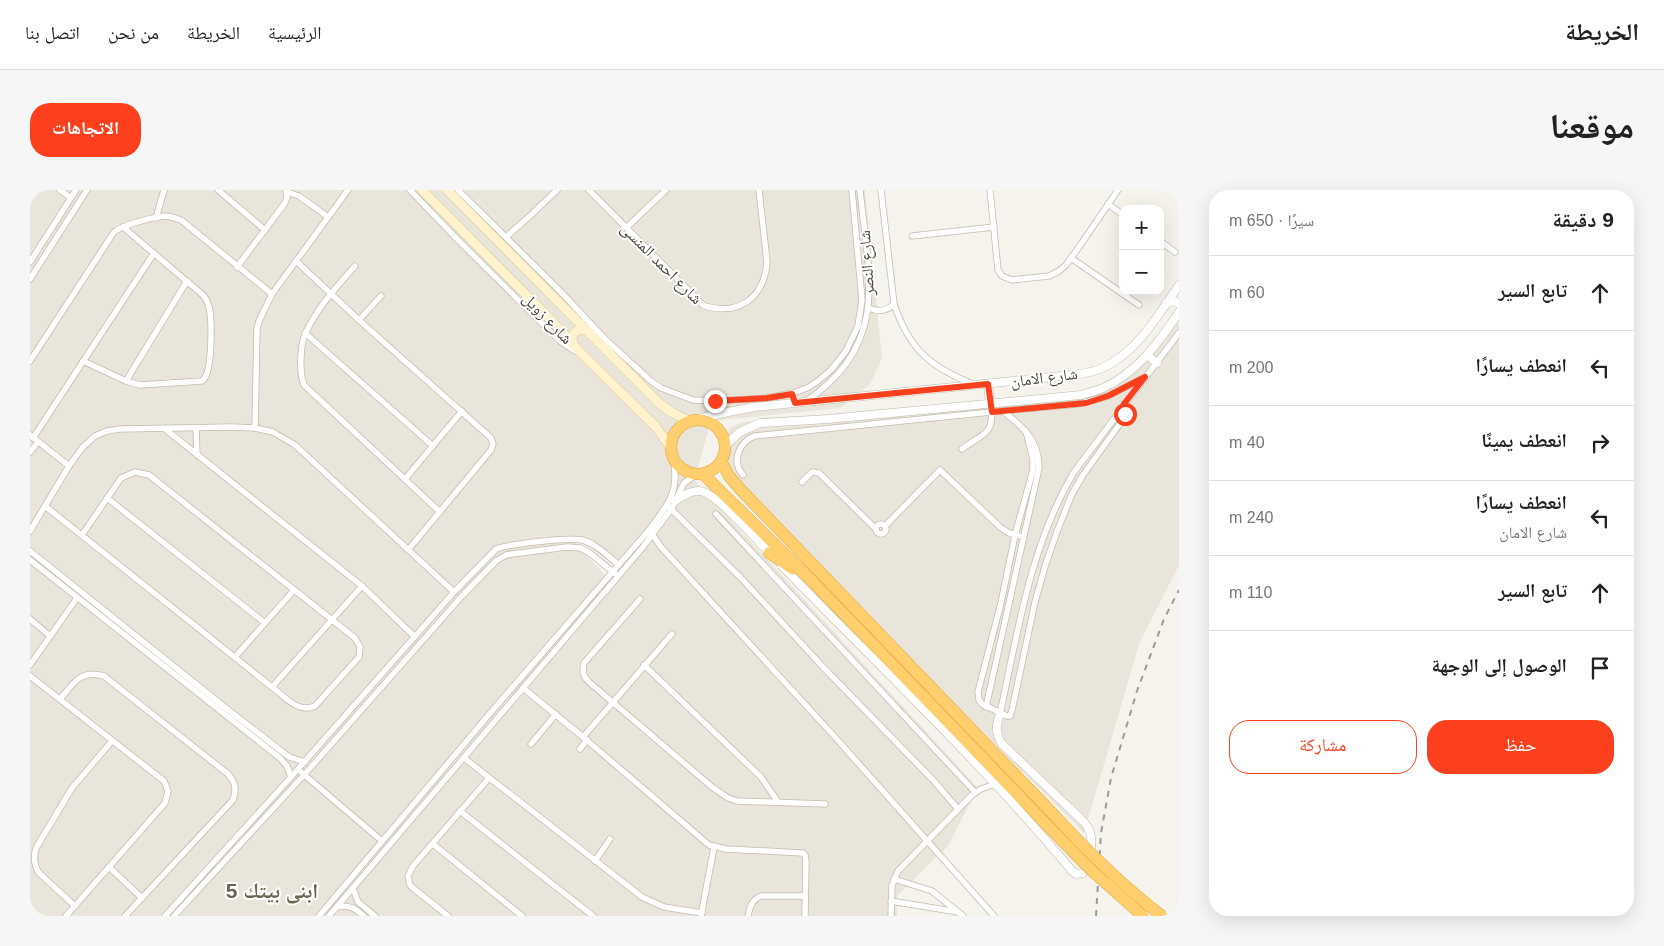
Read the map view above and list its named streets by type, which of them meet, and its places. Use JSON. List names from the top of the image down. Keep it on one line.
{"streets":{"main road":["شارع زويل"],"street":["شارع احمد المنسى","شارع النصر","شارع الامان"]},"crossings":[["شارع النصر","شارع الامان"],["شارع زويل","شارع الامان"]],"districts":["ابنى بيتك 5"],"page":{"header":"الخريطة","nav":["الرئيسية","الخريطة","من نحن","اتصل بنا"],"title":"موقعنا","buttons":["الاتجاهات",["حفظ","مشاركة"]],"heading":["9 دقيقة","سيرًا · 650 m"],"map_buttons":["+","−"],"list":[["تابع السير","60 m"],["انعطف يسارًا","200 m"],["انعطف يمينًا","40 m"],["انعطف يسارًا","شارع الامان","240 m"],["تابع السير","110 m"],"الوصول إلى الوجهة"]}}
